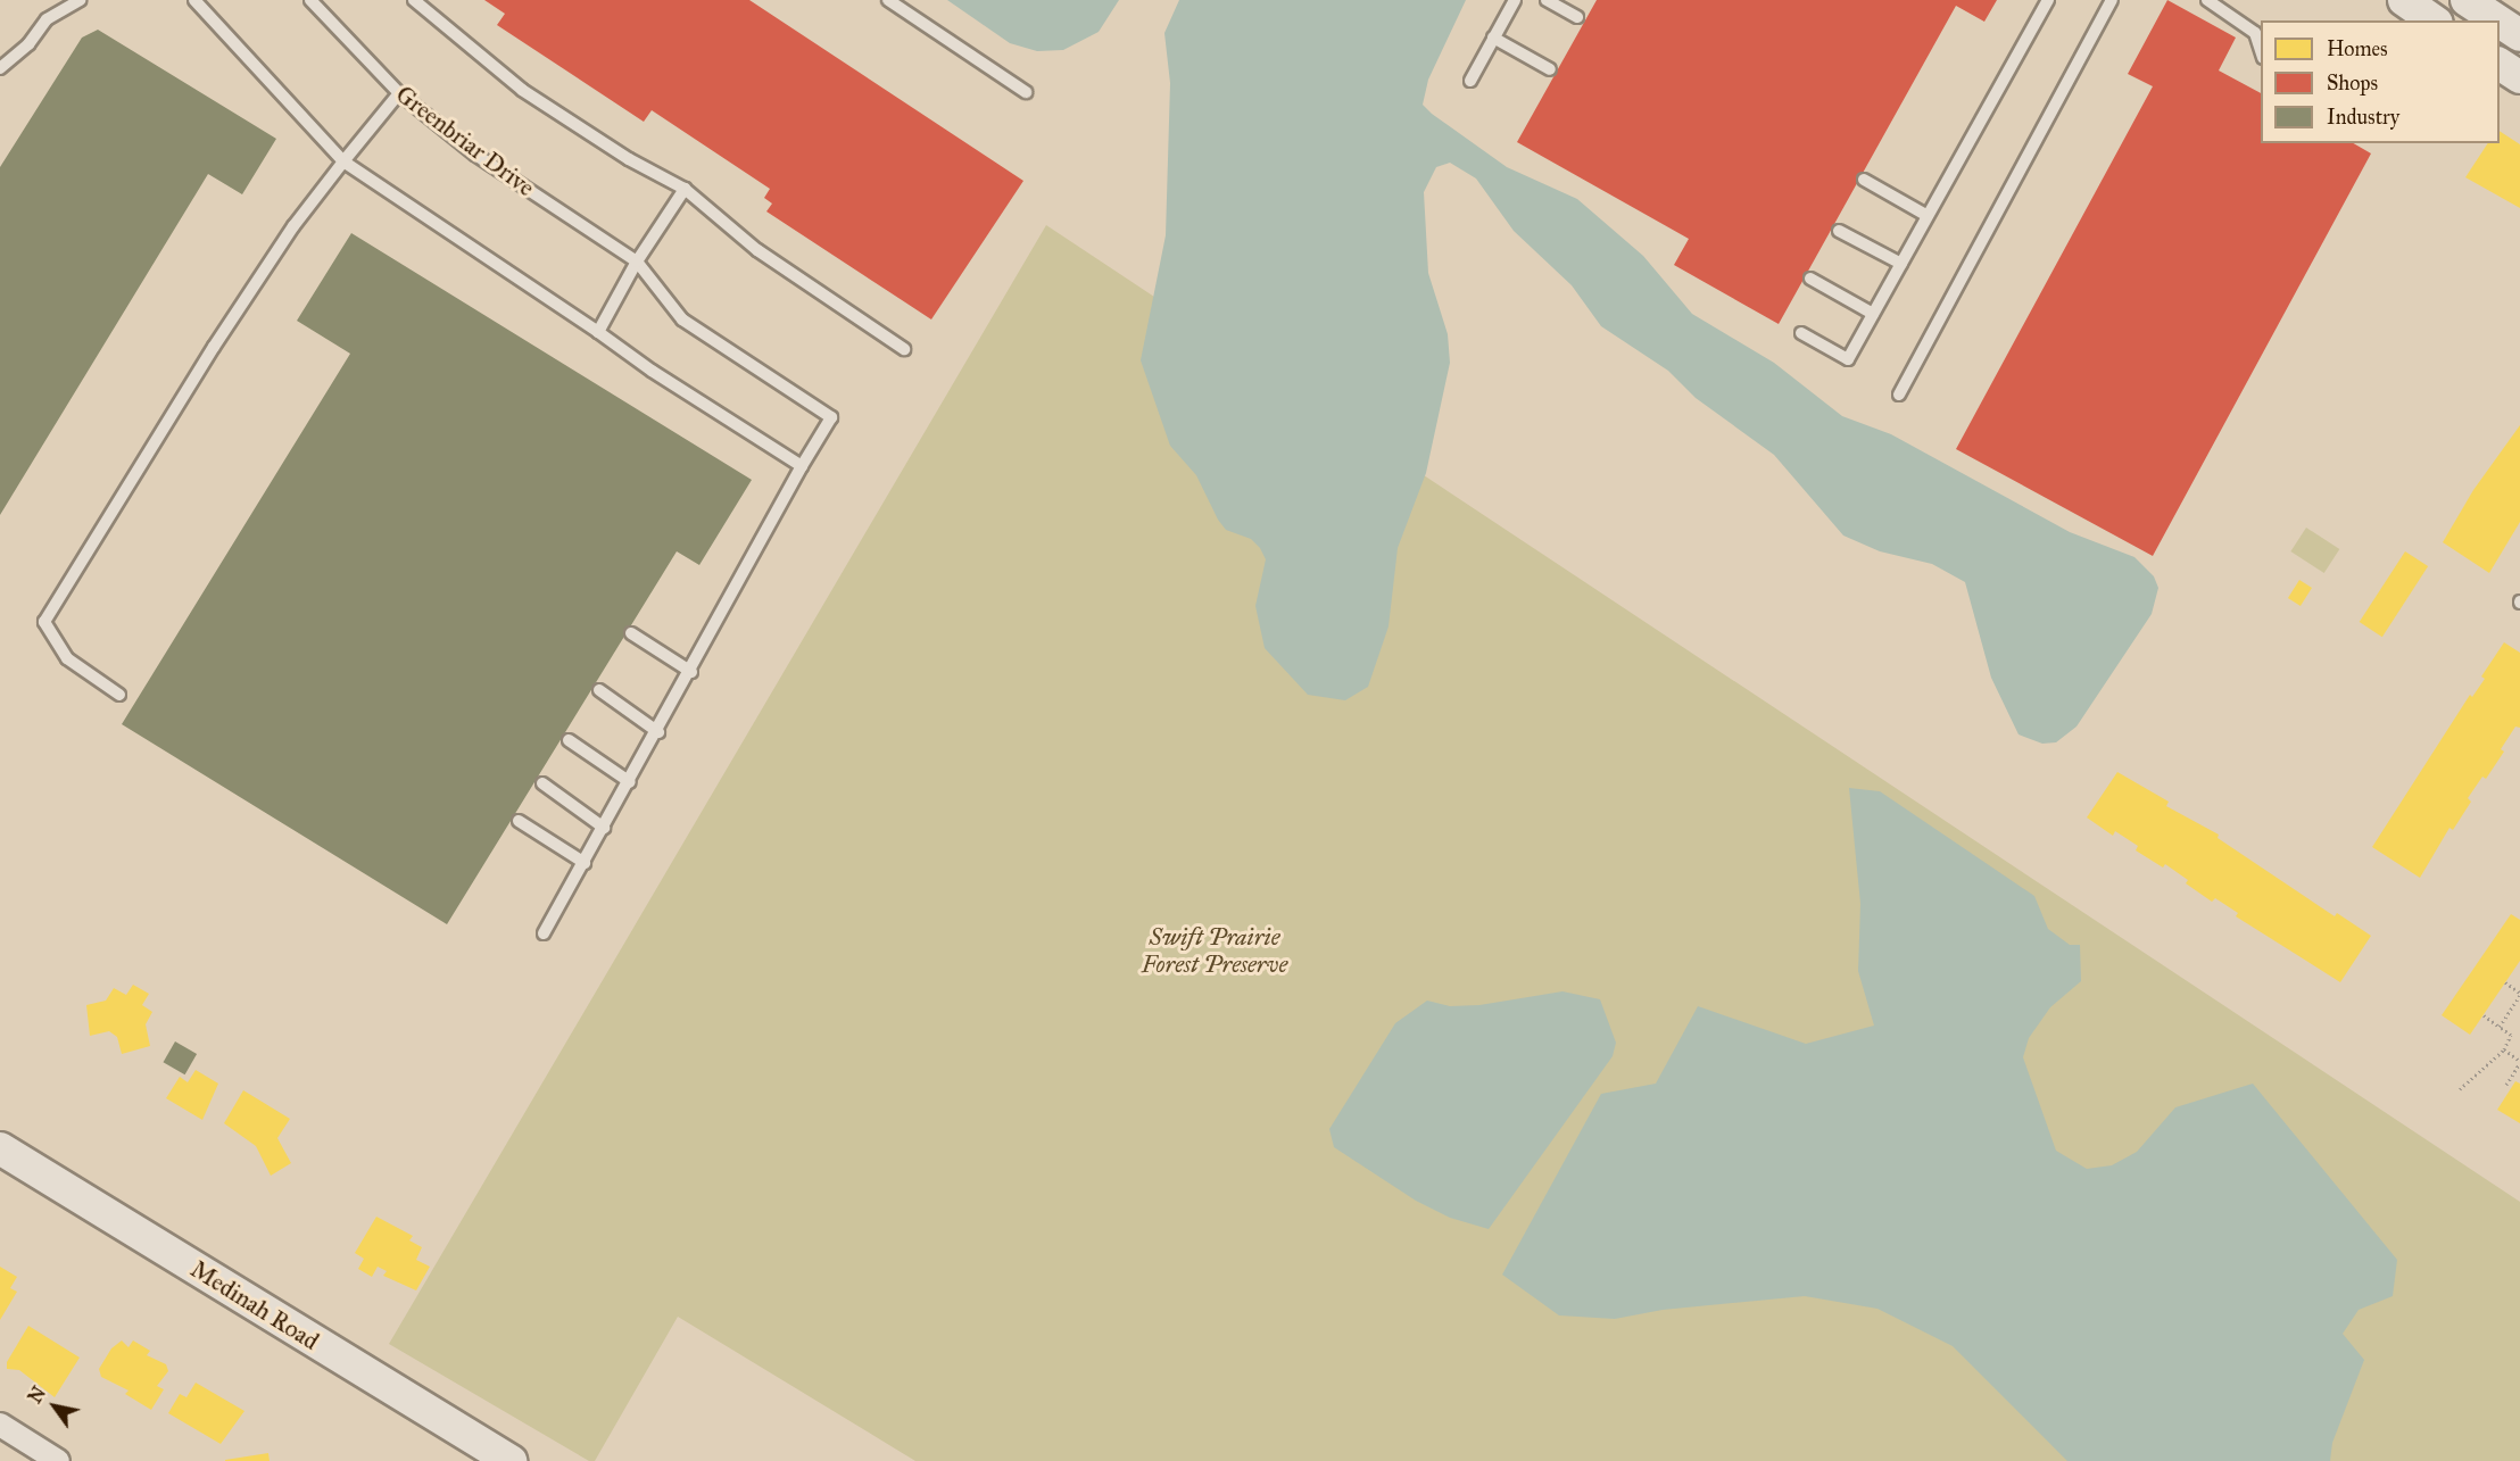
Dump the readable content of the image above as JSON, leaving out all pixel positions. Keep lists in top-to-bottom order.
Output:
{
  "streets": {
    "street": ["Medinah Road"],
    "lane": ["Greenbriar Drive"]
  },
  "parks": ["Swift Prairie Forest Preserve"],
  "legend": ["Homes", "Shops", "Industry"],
  "north": "top left"
}
